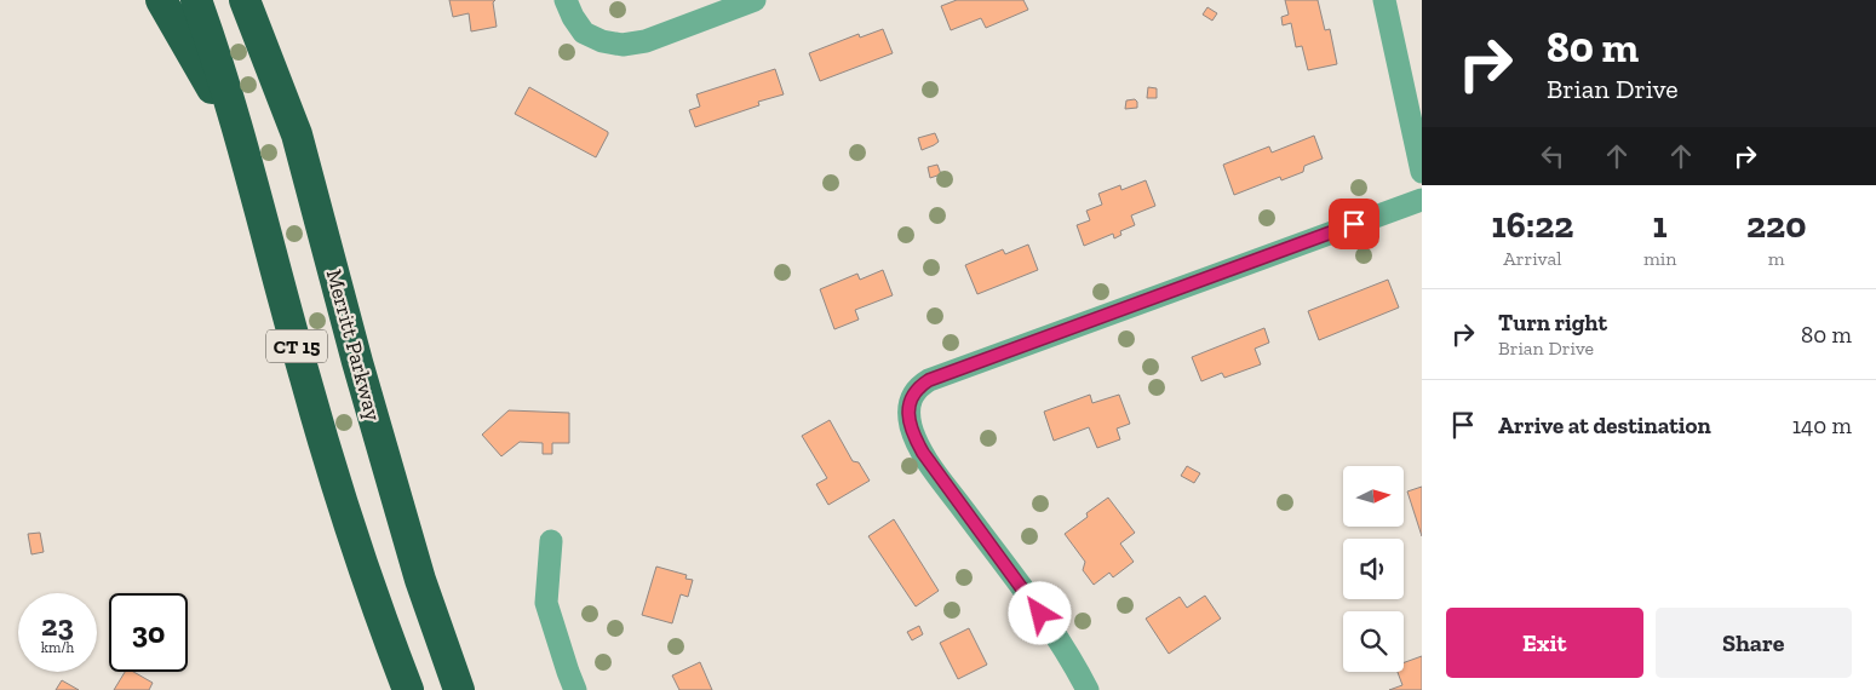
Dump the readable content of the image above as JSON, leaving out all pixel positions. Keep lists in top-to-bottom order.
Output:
{
  "streets": {
    "highway": ["Merritt Parkway", "CT 15"]
  },
  "north": "right",
  "page": {
    "turn": ["80 m", "Brian Drive"],
    "eta": [
      "16:22",
      "Arrival",
      "1",
      "min",
      "220",
      "m"
    ],
    "list": [
      {
        "name": "Turn right",
        "note": "Brian Drive",
        "value": "80 m"
      },
      {
        "name": "Arrive at destination",
        "value": "140 m"
      }
    ],
    "speed": "23 km/h",
    "limit": "30",
    "buttons": ["Exit", "Share"]
  }
}
